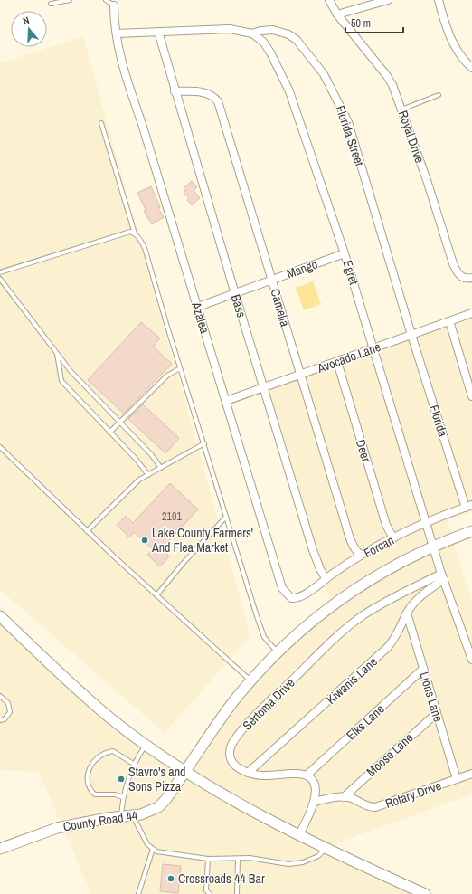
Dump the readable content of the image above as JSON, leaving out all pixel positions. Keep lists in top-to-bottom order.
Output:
{
  "streets": {
    "main road": ["County Road 44"],
    "street": [
      "Florida Street",
      "Royal Drive",
      "Mango",
      "Egret",
      "Bass",
      "Camelia",
      "Azalea",
      "Avocado Lane",
      "Florida",
      "Deer",
      "Forcan",
      "Kiwanis Lane",
      "Lions Lane",
      "Sertoma Drive",
      "Elks Lane",
      "Moose Lane",
      "Rotary Drive"
    ]
  },
  "crossings": [
    ["Florida Street", "Egret"],
    ["Florida Street", "Bass"],
    ["Florida Street", "Azalea"],
    ["Florida Street", "Avocado Lane"],
    ["Florida Street", "Florida"],
    ["Mango", "Egret"],
    ["Mango", "Bass"],
    ["Mango", "Camelia"],
    ["Mango", "Azalea"],
    ["Egret", "Avocado Lane"],
    ["Egret", "Forcan"],
    ["Egret", "County Road 44"],
    ["Bass", "Camelia"],
    ["Bass", "Avocado Lane"],
    ["Bass", "Forcan"],
    ["Camelia", "Avocado Lane"],
    ["Camelia", "Forcan"],
    ["Azalea", "Avocado Lane"],
    ["Azalea", "Forcan"],
    ["Avocado Lane", "Florida"],
    ["Avocado Lane", "Deer"],
    ["Florida", "Forcan"],
    ["Deer", "Forcan"],
    ["Kiwanis Lane", "Lions Lane"],
    ["Kiwanis Lane", "Sertoma Drive"],
    ["Lions Lane", "Elks Lane"],
    ["Lions Lane", "Moose Lane"],
    ["Lions Lane", "Rotary Drive"],
    ["Sertoma Drive", "Elks Lane"],
    ["Moose Lane", "Rotary Drive"]
  ],
  "places": ["Lake County Farmers' And Flea Market", "Stavro's and Sons Pizza", "Crossroads 44 Bar"],
  "house_numbers": ["2101"],
  "scale_bar": "50 m",
  "north": "top"
}
